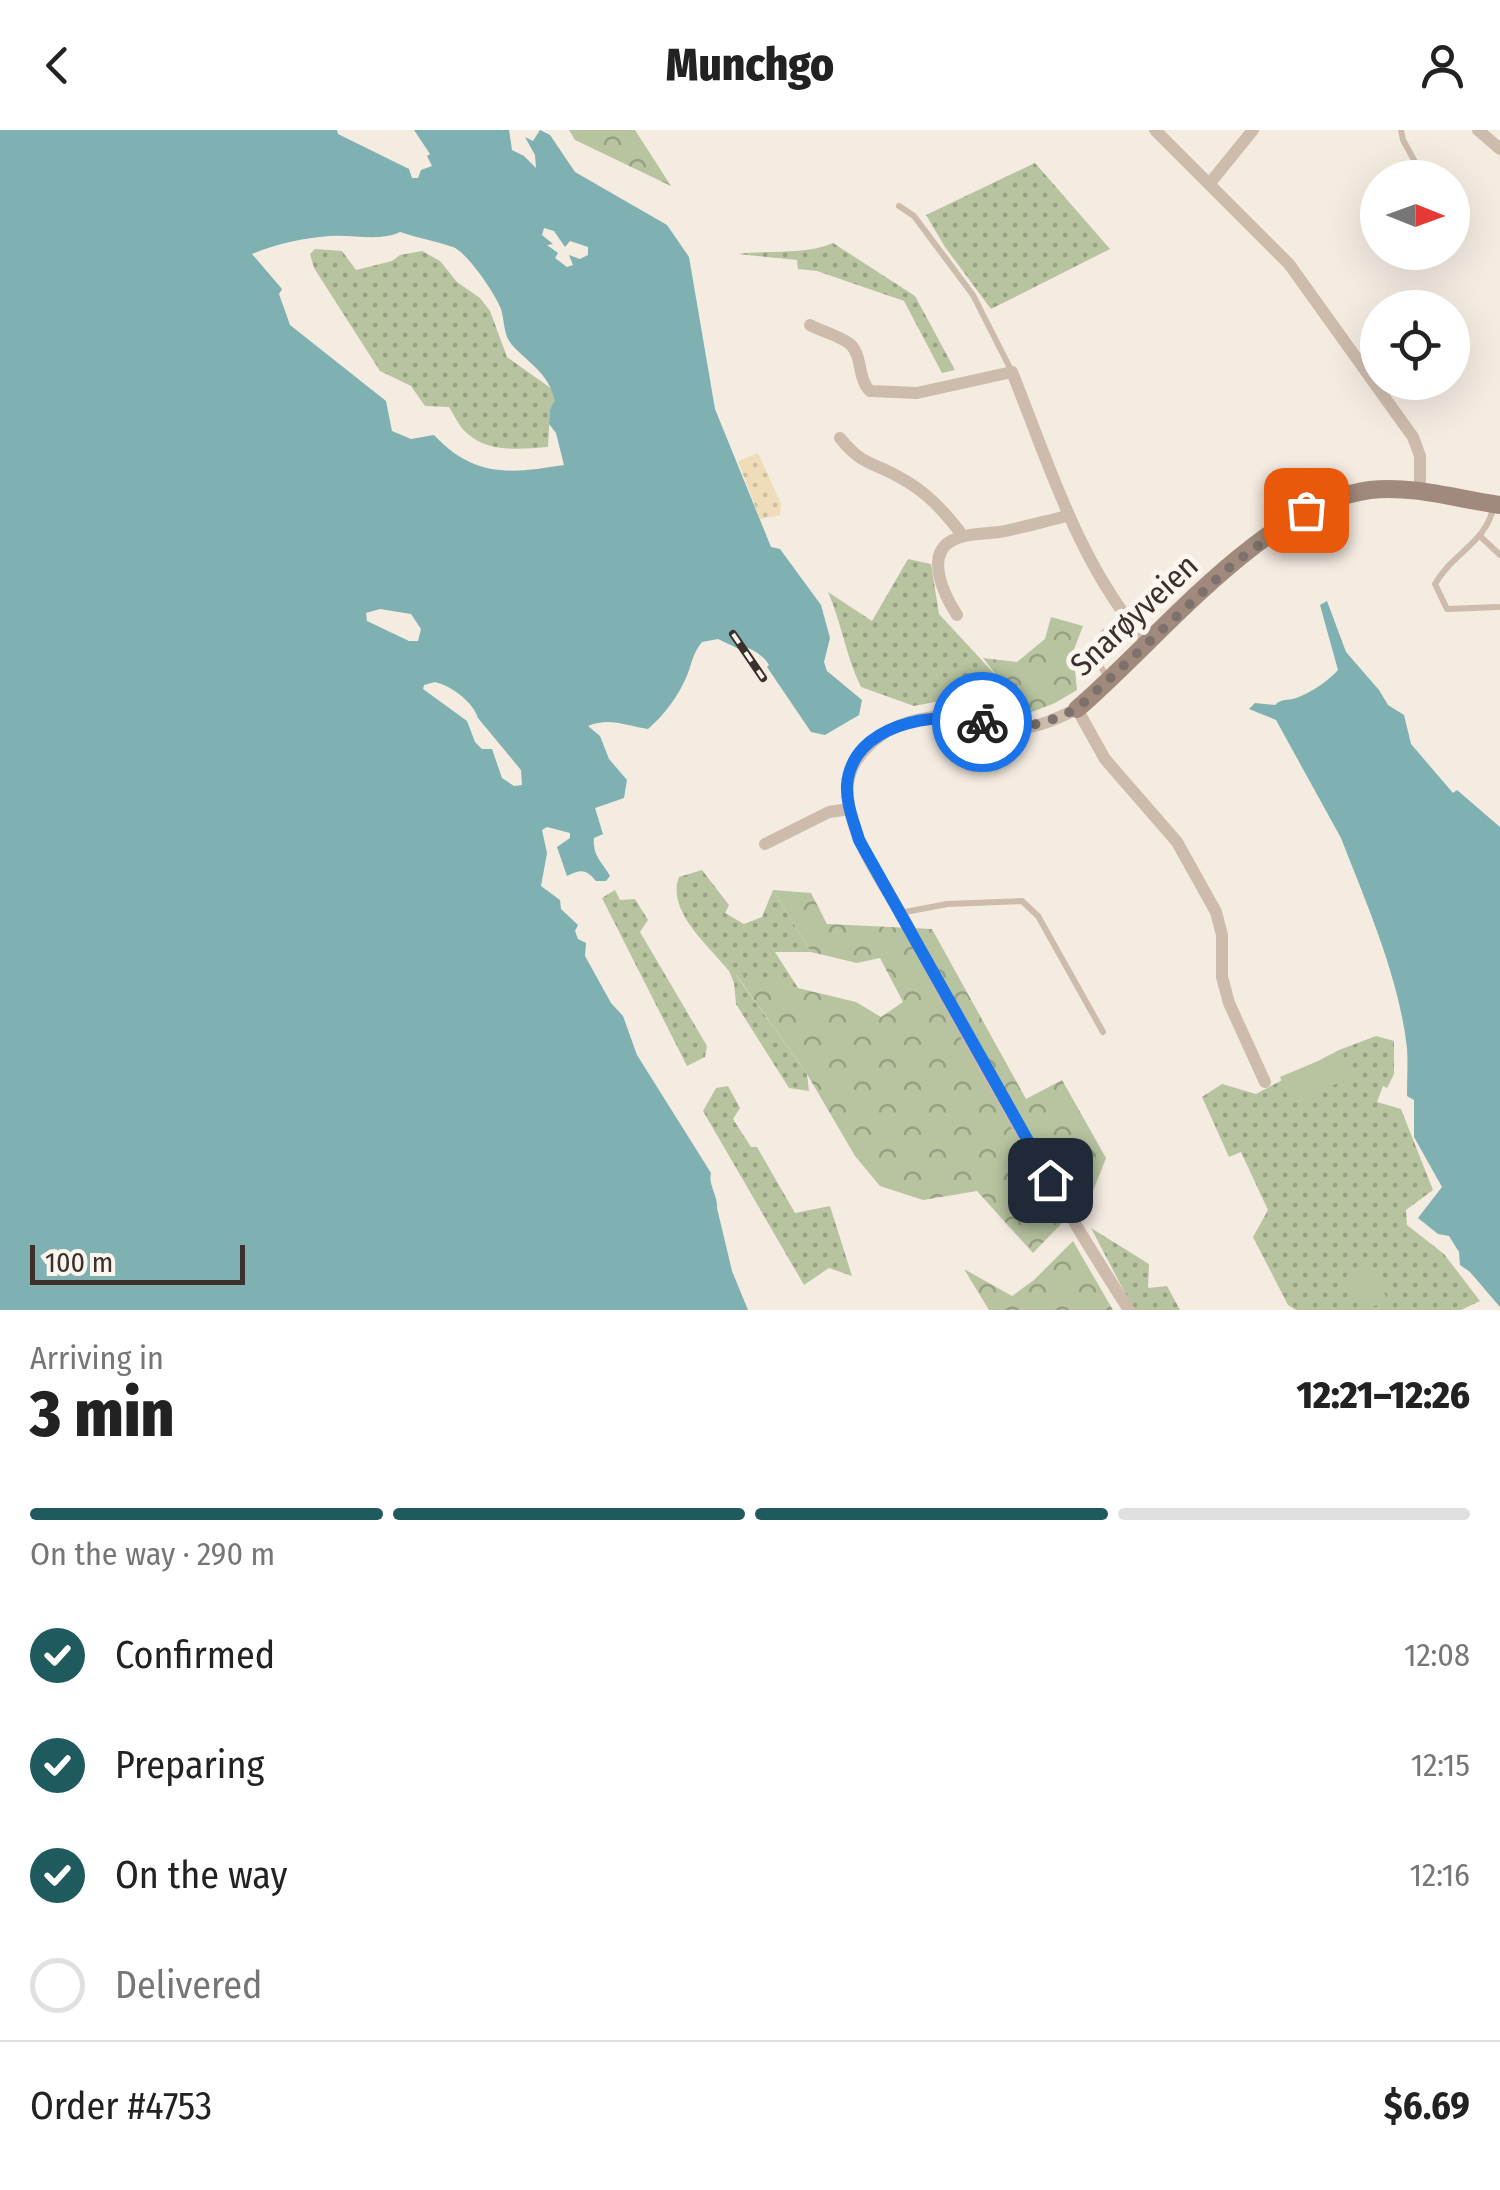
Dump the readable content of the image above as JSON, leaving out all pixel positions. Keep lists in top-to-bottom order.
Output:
{
  "streets": {
    "street": ["Snarøyveien"]
  },
  "scale_bar": "100 m",
  "north": "right",
  "page": {
    "header": "Munchgo",
    "scale": "100 m",
    "heading": ["3 min", "Arriving in", "12:21–12:26"],
    "panel": ["Order #4753", "$6.69"],
    "bar": "On the way · 290 m",
    "list": [
      ["Confirmed", "12:08"],
      ["Preparing", "12:15"],
      ["On the way", "12:16"],
      "Delivered"
    ]
  }
}
